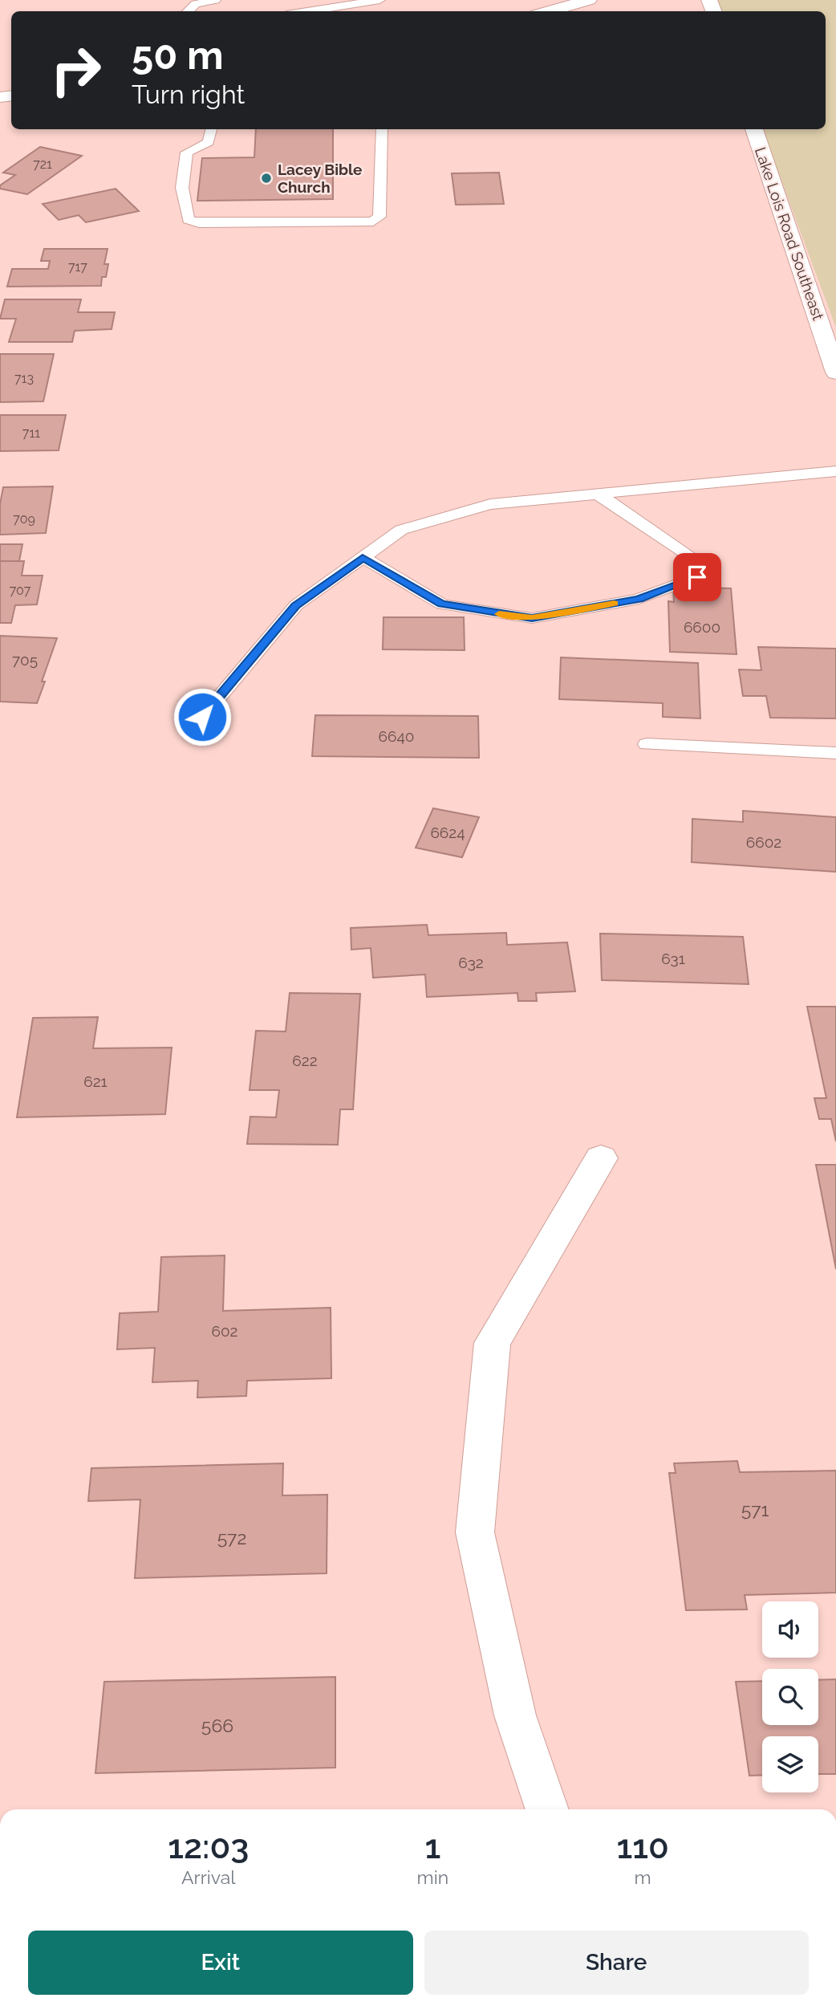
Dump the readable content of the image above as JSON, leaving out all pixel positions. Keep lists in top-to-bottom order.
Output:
{
  "streets": {
    "street": ["Lake Lois Road Southeast"]
  },
  "places": ["Lacey Bible Church"],
  "house_numbers": [
    "721",
    "717",
    "713",
    "711",
    "709",
    "707",
    "6600",
    "705",
    "6640",
    "6624",
    "6602",
    "631",
    "632",
    "622",
    "621",
    "602",
    "571",
    "572",
    "566"
  ],
  "page": {
    "turn": ["50 m", "Turn right"],
    "eta": [
      "12:03",
      "Arrival",
      "1",
      "min",
      "110",
      "m"
    ],
    "buttons": ["Exit", "Share"]
  }
}
